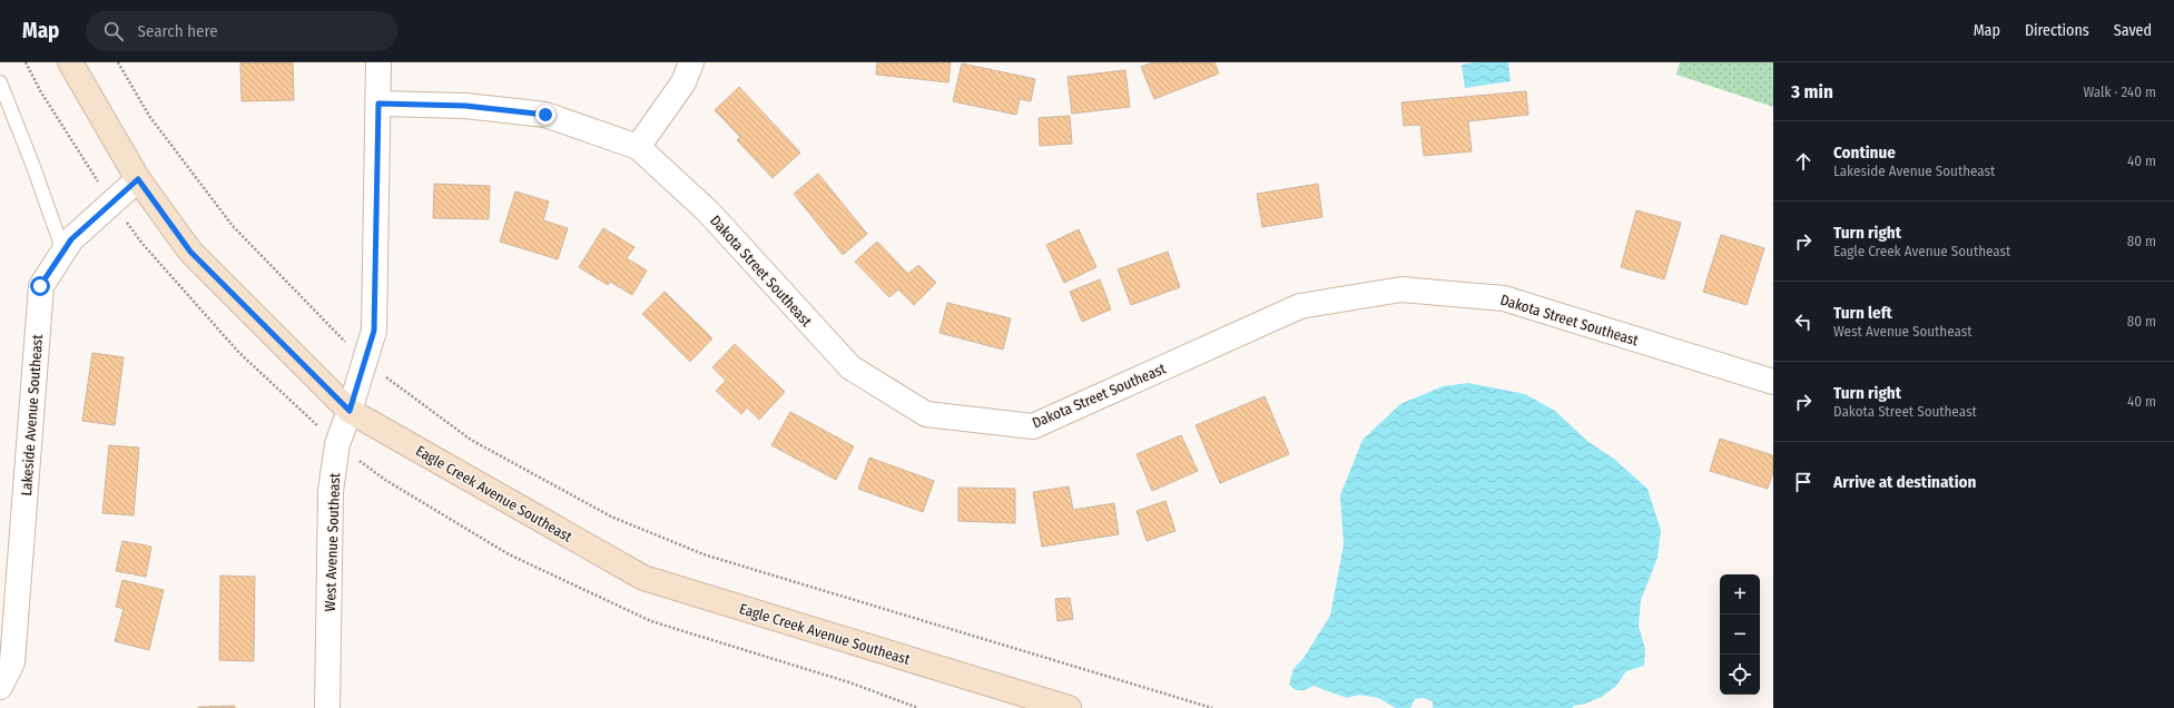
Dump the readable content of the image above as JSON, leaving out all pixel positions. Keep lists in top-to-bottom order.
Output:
{
  "streets": {
    "main road": ["Eagle Creek Avenue Southeast"],
    "street": ["Dakota Street Southeast", "Lakeside Avenue Southeast", "West Avenue Southeast"]
  },
  "crossings": [
    ["Dakota Street Southeast", "West Avenue Southeast"],
    ["Lakeside Avenue Southeast", "Eagle Creek Avenue Southeast"],
    ["Eagle Creek Avenue Southeast", "West Avenue Southeast"]
  ],
  "page": {
    "header": "Map",
    "search": "Search here",
    "nav": ["Map", "Directions", "Saved"],
    "heading": ["3 min", "Walk · 240 m"],
    "list": [
      ["Continue", "Lakeside Avenue Southeast", "40 m"],
      ["Turn right", "Eagle Creek Avenue Southeast", "80 m"],
      ["Turn left", "West Avenue Southeast", "80 m"],
      ["Turn right", "Dakota Street Southeast", "40 m"],
      "Arrive at destination"
    ],
    "map_buttons": ["+", "−"]
  }
}
